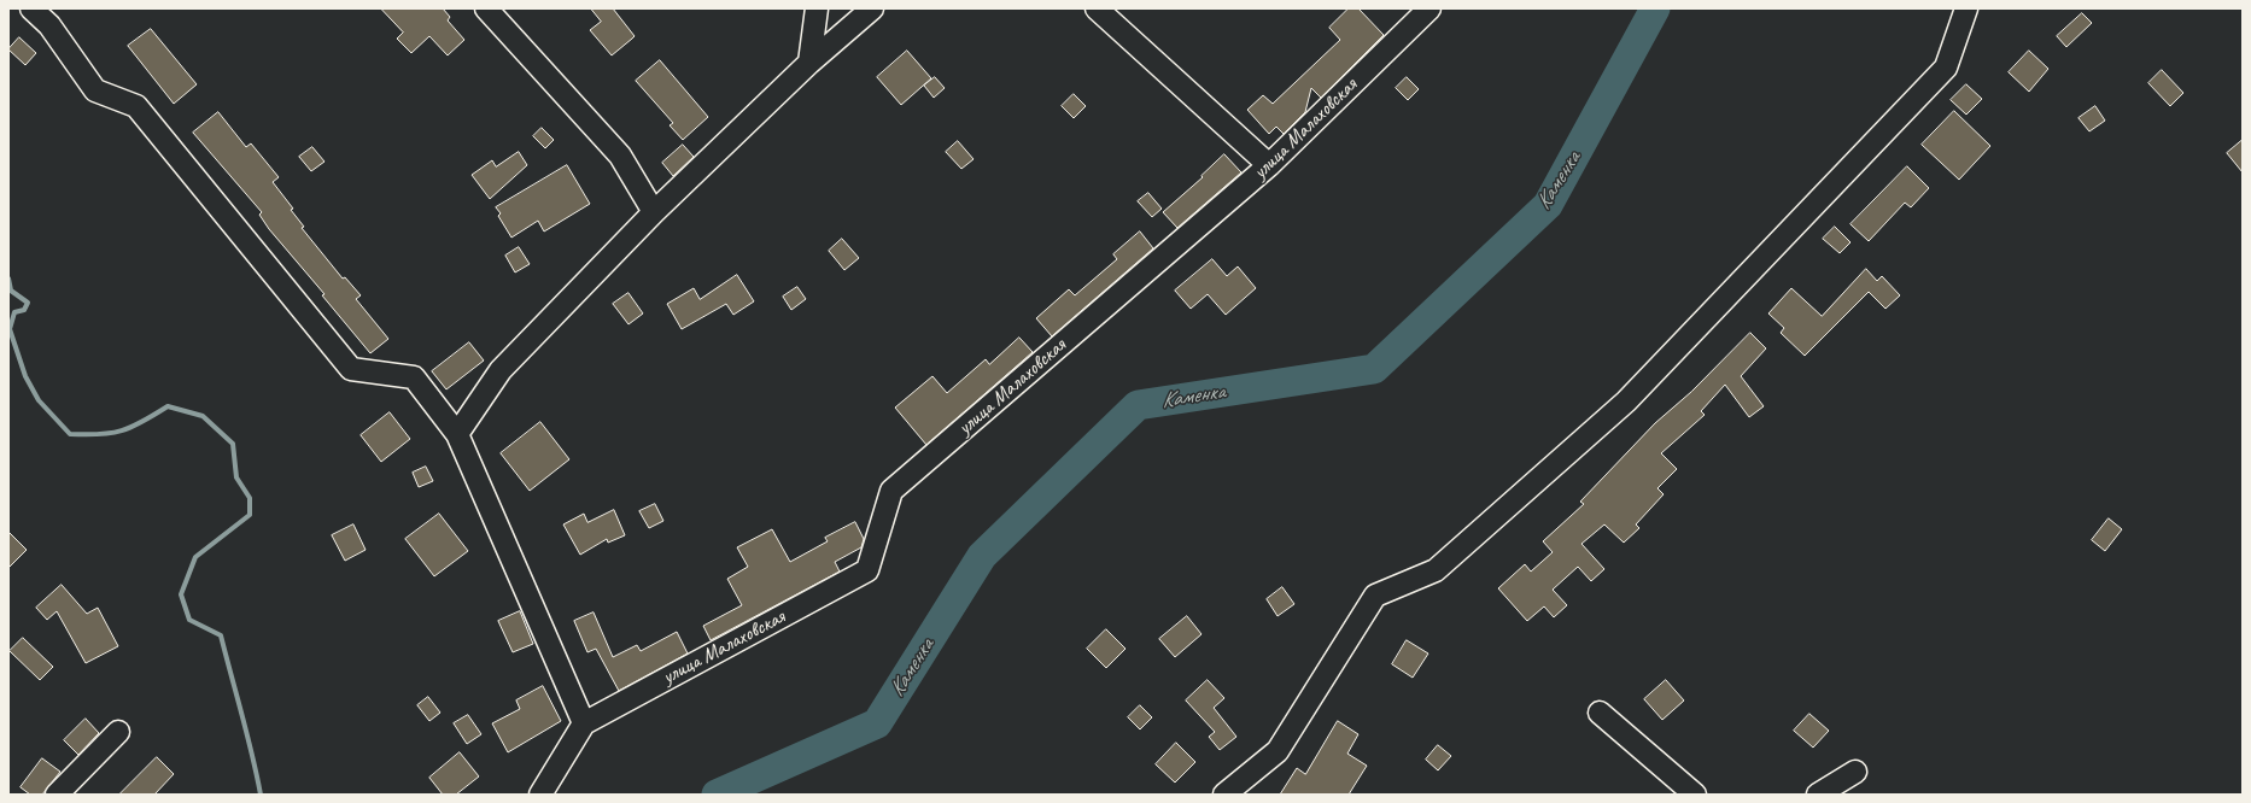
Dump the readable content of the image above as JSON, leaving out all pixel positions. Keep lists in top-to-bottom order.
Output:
{
  "streets": {
    "street": ["улица Малаховская"]
  },
  "water": ["Каменка"]
}
